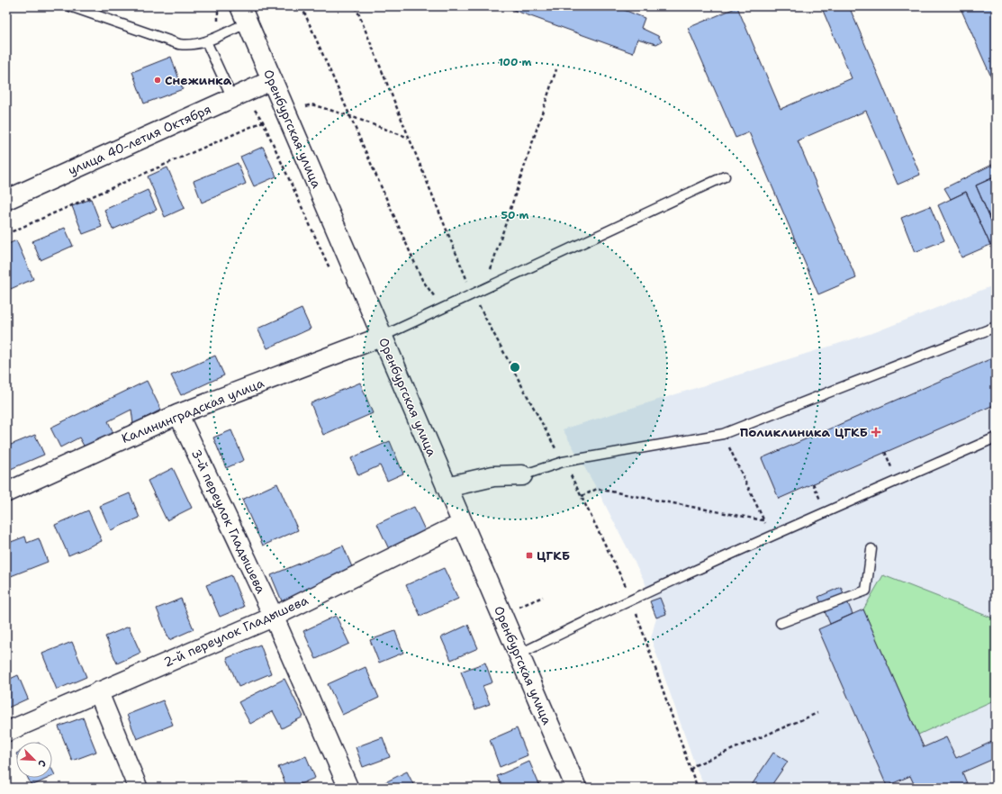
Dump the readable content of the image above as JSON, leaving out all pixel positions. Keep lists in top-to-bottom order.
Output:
{
  "streets": {
    "street": [
      "Оренбургская улица",
      "улица 40-летия Октября",
      "Калининградская улица",
      "3-й переулок Гладышева",
      "2-й переулок Гладышева"
    ]
  },
  "crossings": [
    ["Оренбургская улица", "улица 40-летия Октября"],
    ["Оренбургская улица", "Калининградская улица"],
    ["Оренбургская улица", "2-й переулок Гладышева"],
    ["Калининградская улица", "3-й переулок Гладышева"],
    ["3-й переулок Гладышева", "2-й переулок Гладышева"]
  ],
  "places": {
    "other": ["Снежинка"],
    "health": ["Поликлиника ЦГКБ"],
    "transit": ["ЦГКБ"]
  },
  "north": "bottom right",
  "rings": ["100 m", "50 m"]
}
